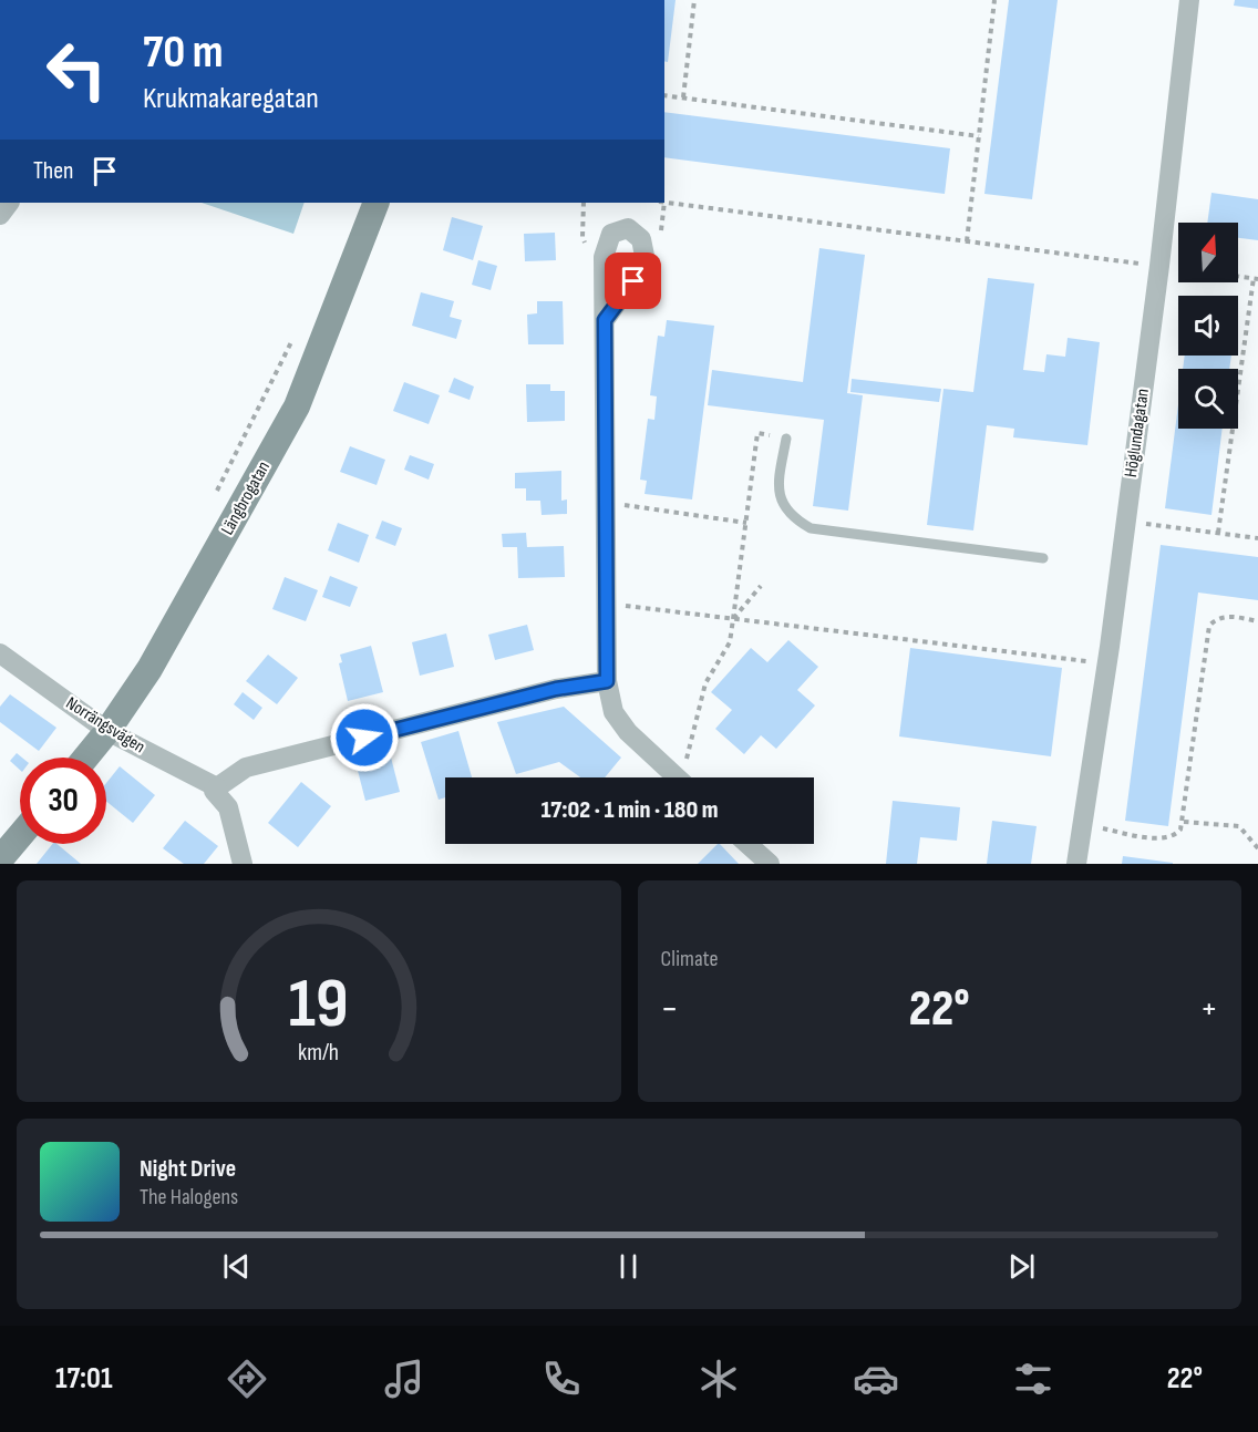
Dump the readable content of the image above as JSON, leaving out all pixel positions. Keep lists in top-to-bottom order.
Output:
{
  "streets": {
    "street": ["Höglundagatan", "Längbrogatan", "Norrängsvägen"]
  },
  "crossings": [
    ["Längbrogatan", "Norrängsvägen"]
  ],
  "north": "top",
  "page": {
    "turn": ["70 m", "Krukmakaregatan"],
    "then": "Then",
    "limit": "30",
    "trip": "17:02 · 1 min · 180 m",
    "tile": "Climate",
    "heat": ["−", "22°", "+"],
    "song": ["Night Drive", "The Halogens"],
    "tabs": ["17:01", "22°"],
    "gauge": ["19", "km/h"]
  }
}
